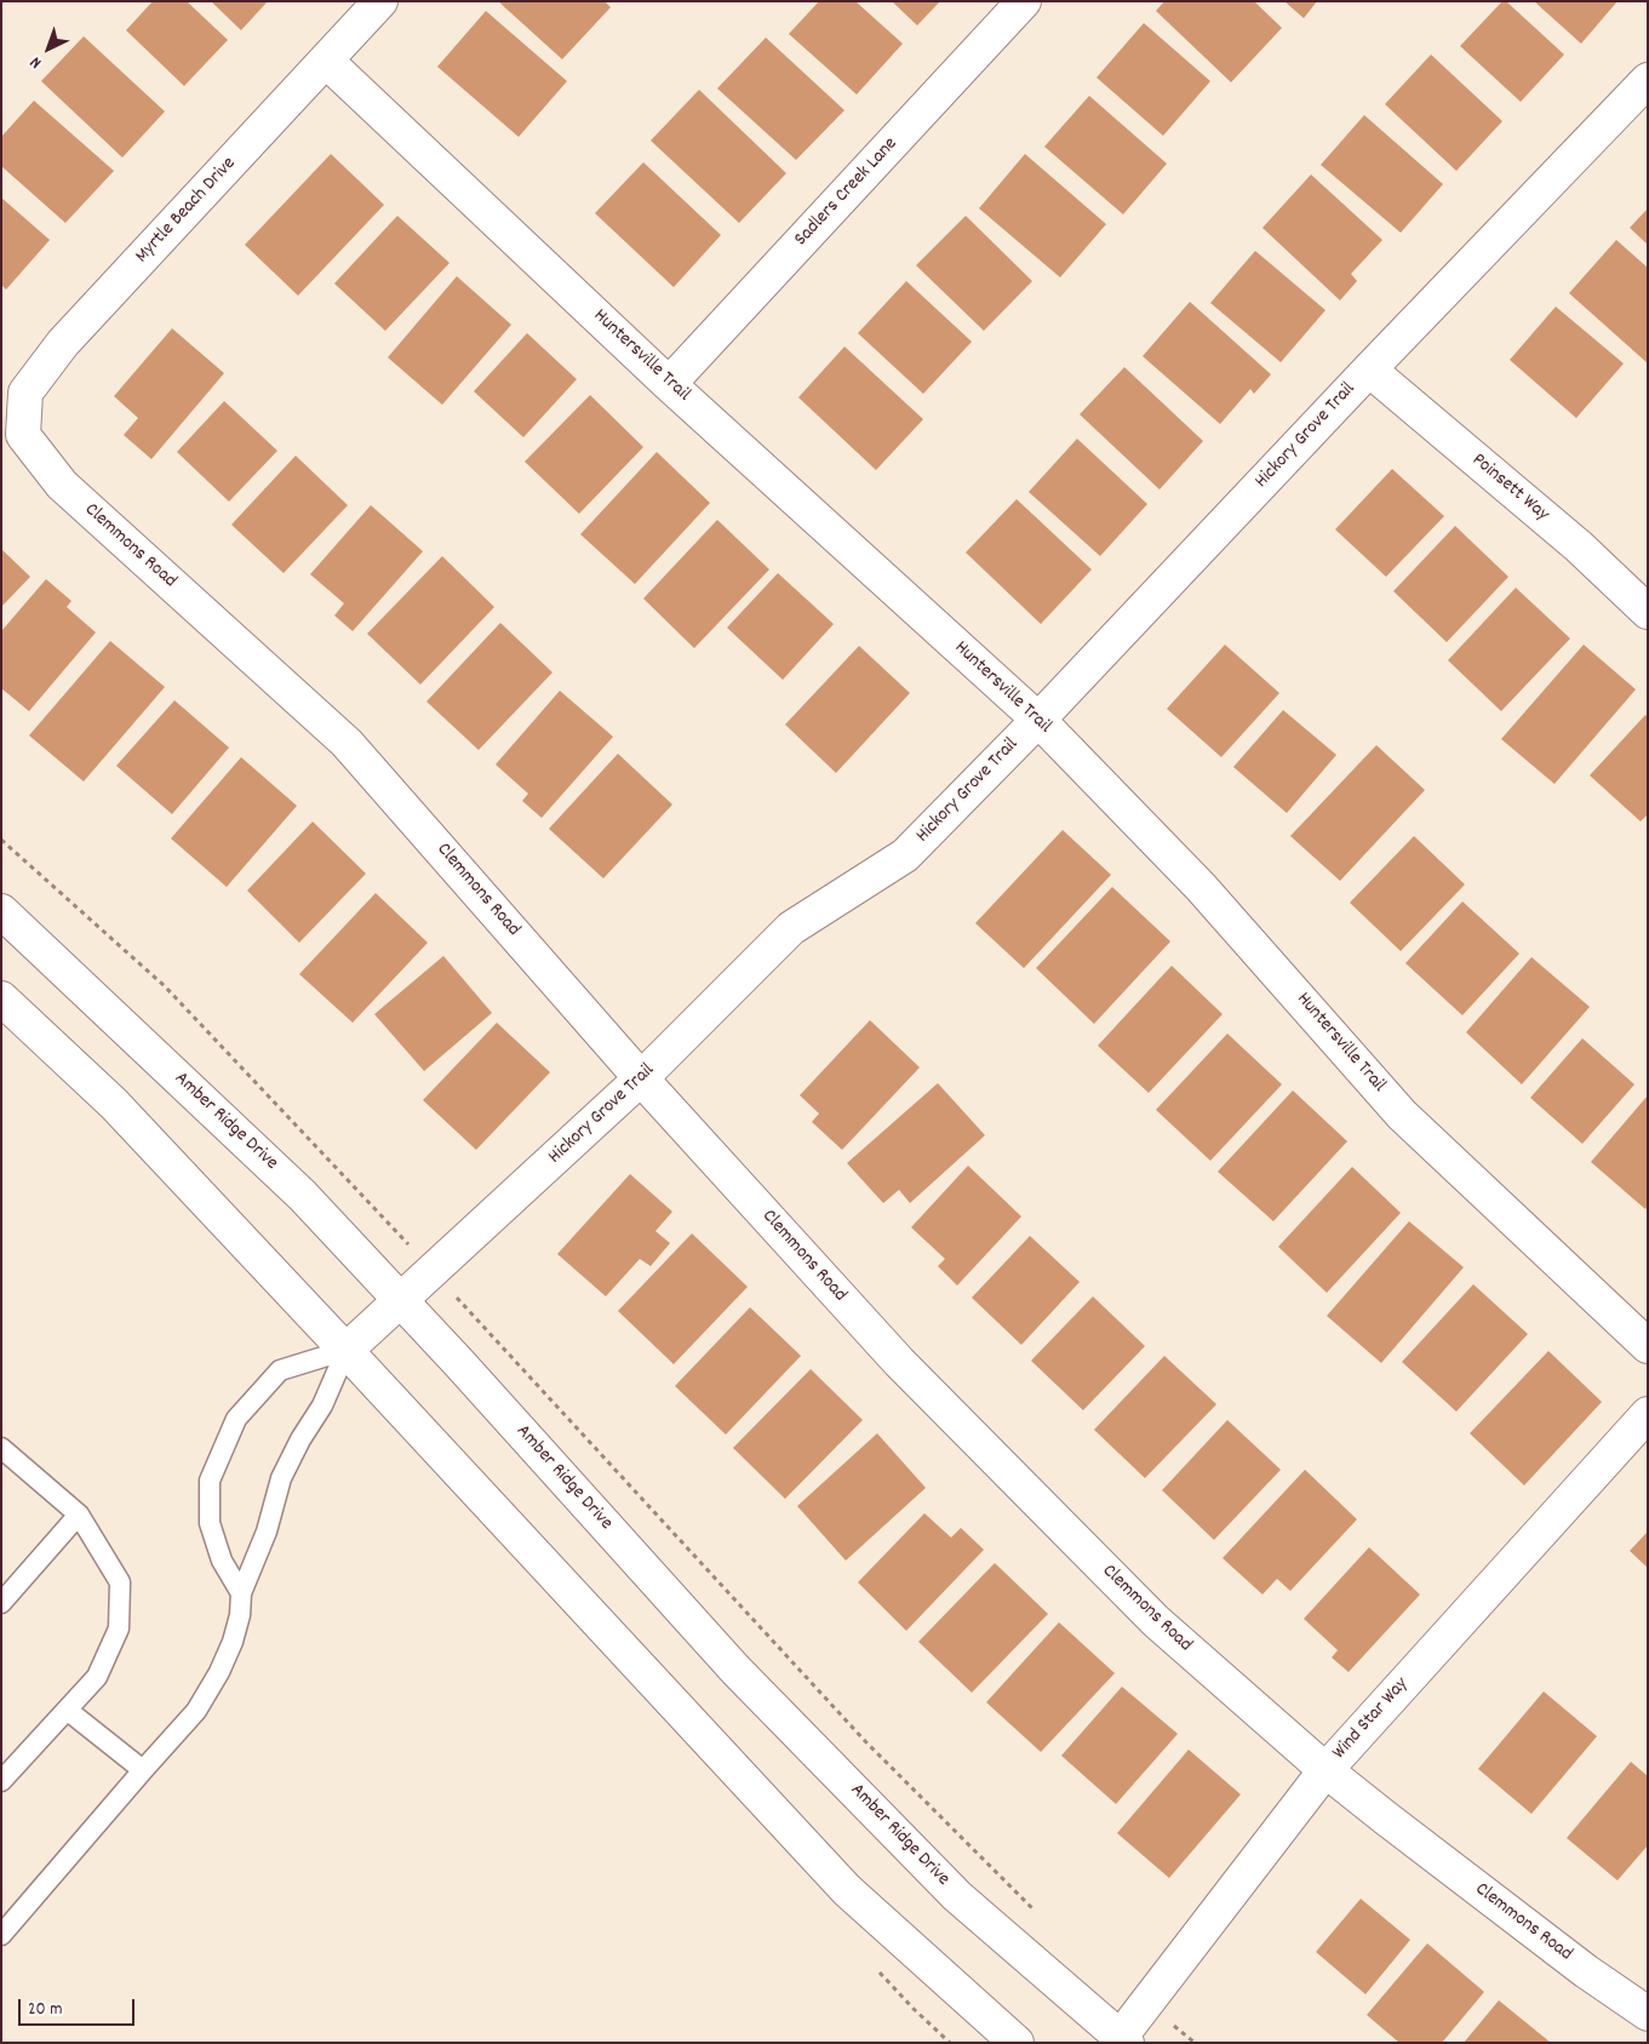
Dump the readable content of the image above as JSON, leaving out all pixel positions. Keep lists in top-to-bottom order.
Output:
{
  "streets": {
    "street": [
      "Sadlers Creek Lane",
      "Myrtle Beach Drive",
      "Huntersville Trail",
      "Hickory Grove Trail",
      "Poinsett Way",
      "Clemmons Road",
      "Amber Ridge Drive",
      "Wind Star Way"
    ]
  },
  "crossings": [
    ["Sadlers Creek Lane", "Huntersville Trail"],
    ["Myrtle Beach Drive", "Huntersville Trail"],
    ["Myrtle Beach Drive", "Clemmons Road"],
    ["Huntersville Trail", "Hickory Grove Trail"],
    ["Hickory Grove Trail", "Poinsett Way"],
    ["Hickory Grove Trail", "Clemmons Road"],
    ["Hickory Grove Trail", "Amber Ridge Drive"],
    ["Clemmons Road", "Wind Star Way"],
    ["Amber Ridge Drive", "Wind Star Way"]
  ],
  "scale_bar": "20 m",
  "north": "bottom left"
}
